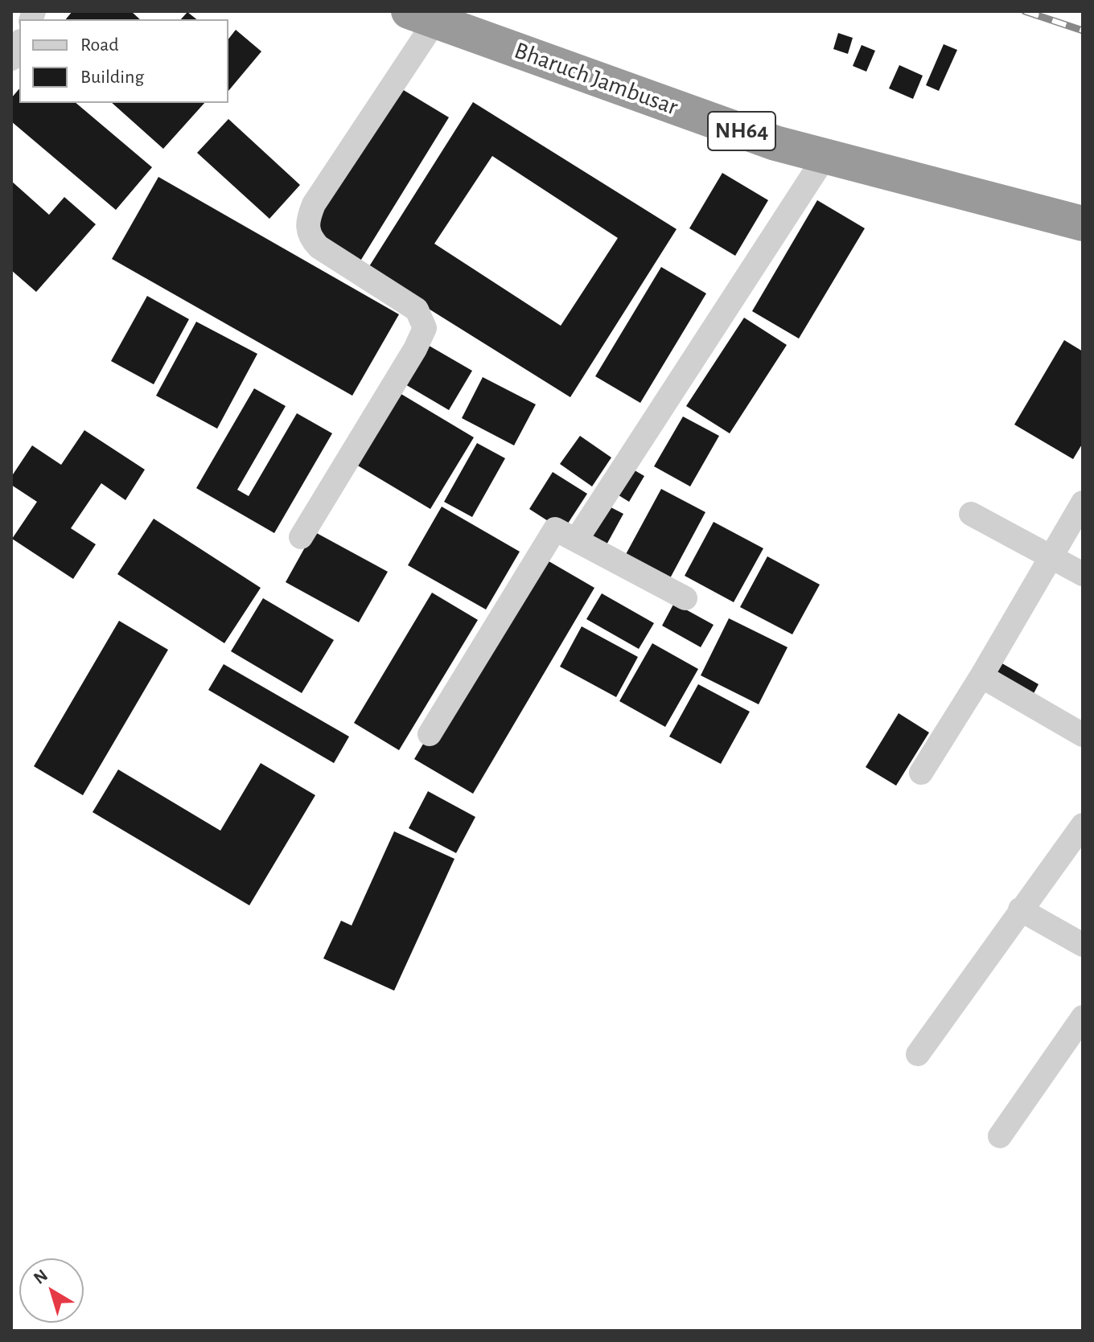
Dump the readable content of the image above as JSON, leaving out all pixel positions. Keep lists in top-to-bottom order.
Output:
{
  "streets": {
    "highway": ["Bharuch Jambusar", "NH64"]
  },
  "legend": ["Road", "Building"],
  "north": "top left"
}
